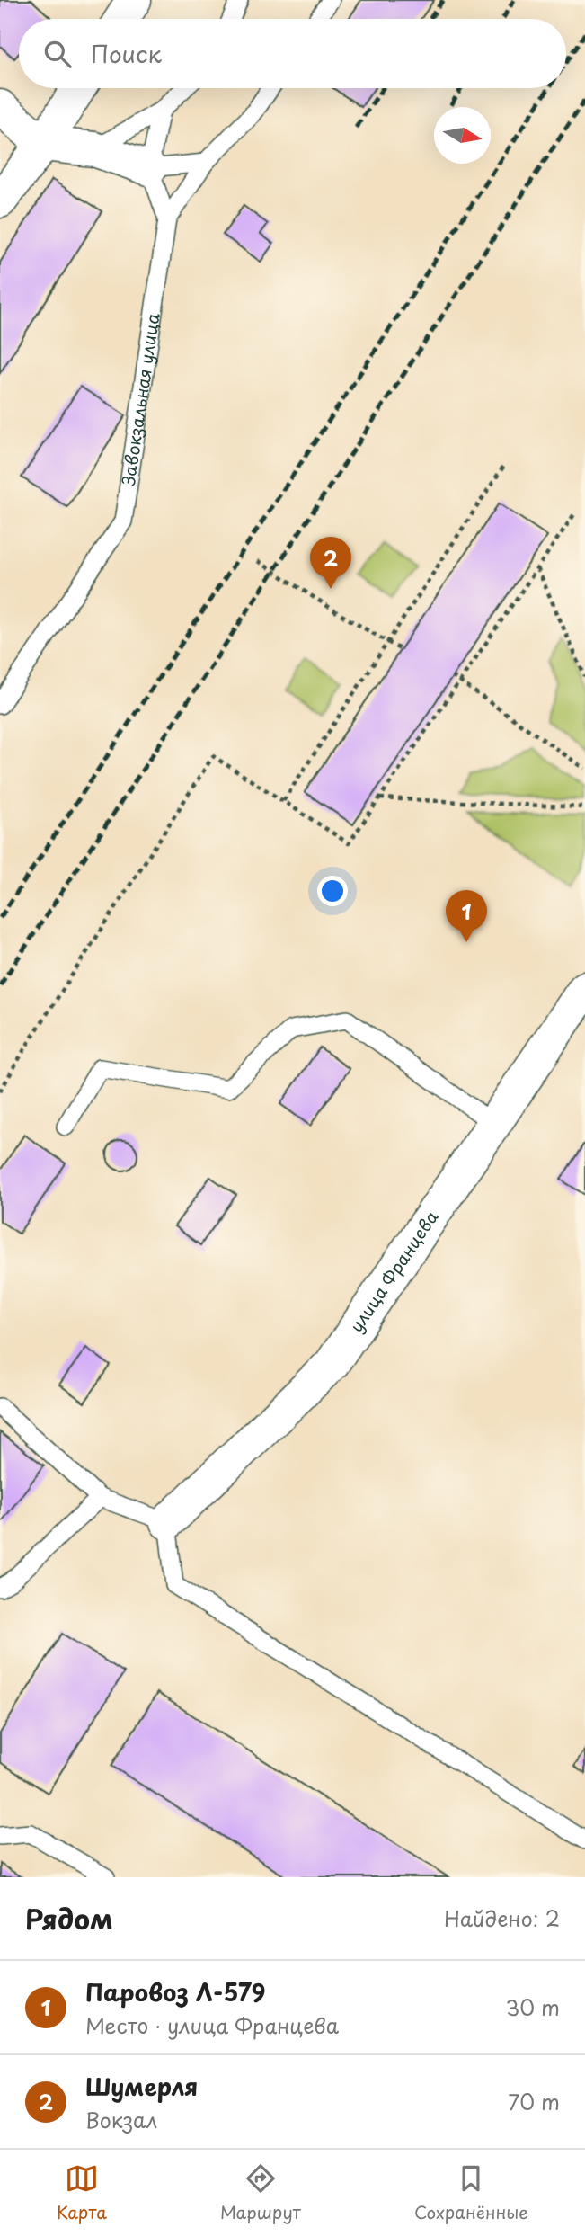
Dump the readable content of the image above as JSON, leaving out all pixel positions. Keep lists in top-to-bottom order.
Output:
{
  "streets": {
    "street": ["улица Францева"],
    "lane": ["Завокзальная улица"]
  },
  "north": "right",
  "page": {
    "search": "Поиск",
    "pins": ["2", "1"],
    "heading": ["Рядом", "Найдено: 2"],
    "list": [
      {
        "mark": "1",
        "name": "Паровоз Л-579",
        "note": "Место · улица Францева",
        "value": "30 m"
      },
      {
        "mark": "2",
        "name": "Шумерля",
        "note": "Вокзал",
        "value": "70 m"
      }
    ],
    "nav": ["Карта", "Маршрут", "Сохранённые"]
  }
}
